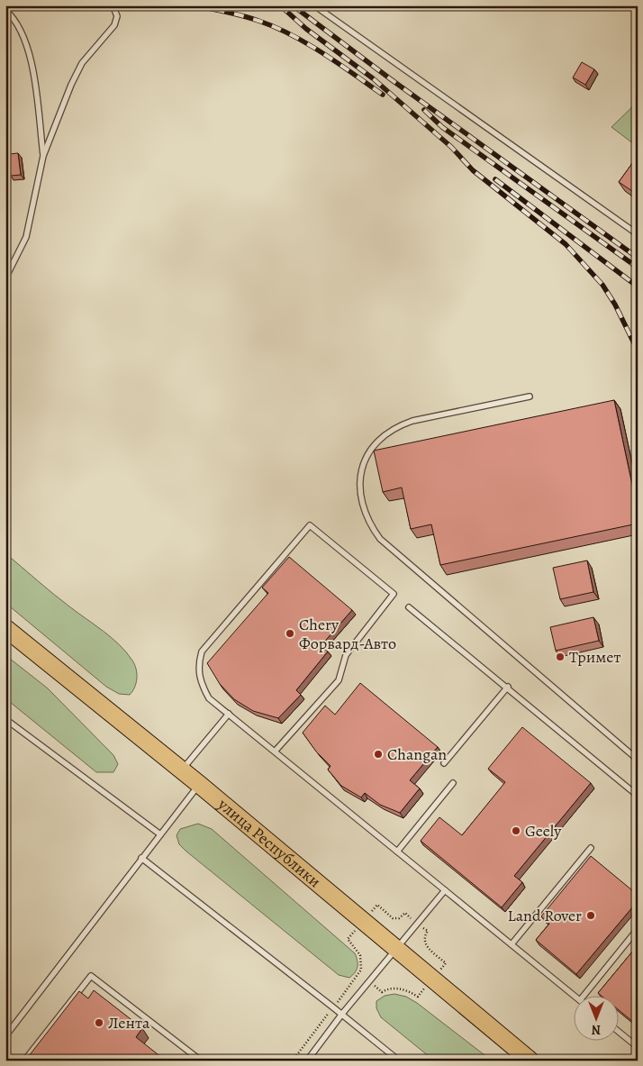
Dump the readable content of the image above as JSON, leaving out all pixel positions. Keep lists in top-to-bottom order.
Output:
{
  "streets": {
    "main road": ["улица Республики"]
  },
  "places": [
    "Chery Форвард-Авто",
    "Тримет",
    "Changan",
    "Geely",
    "Land Rover",
    "Лента"
  ],
  "north": "bottom"
}
